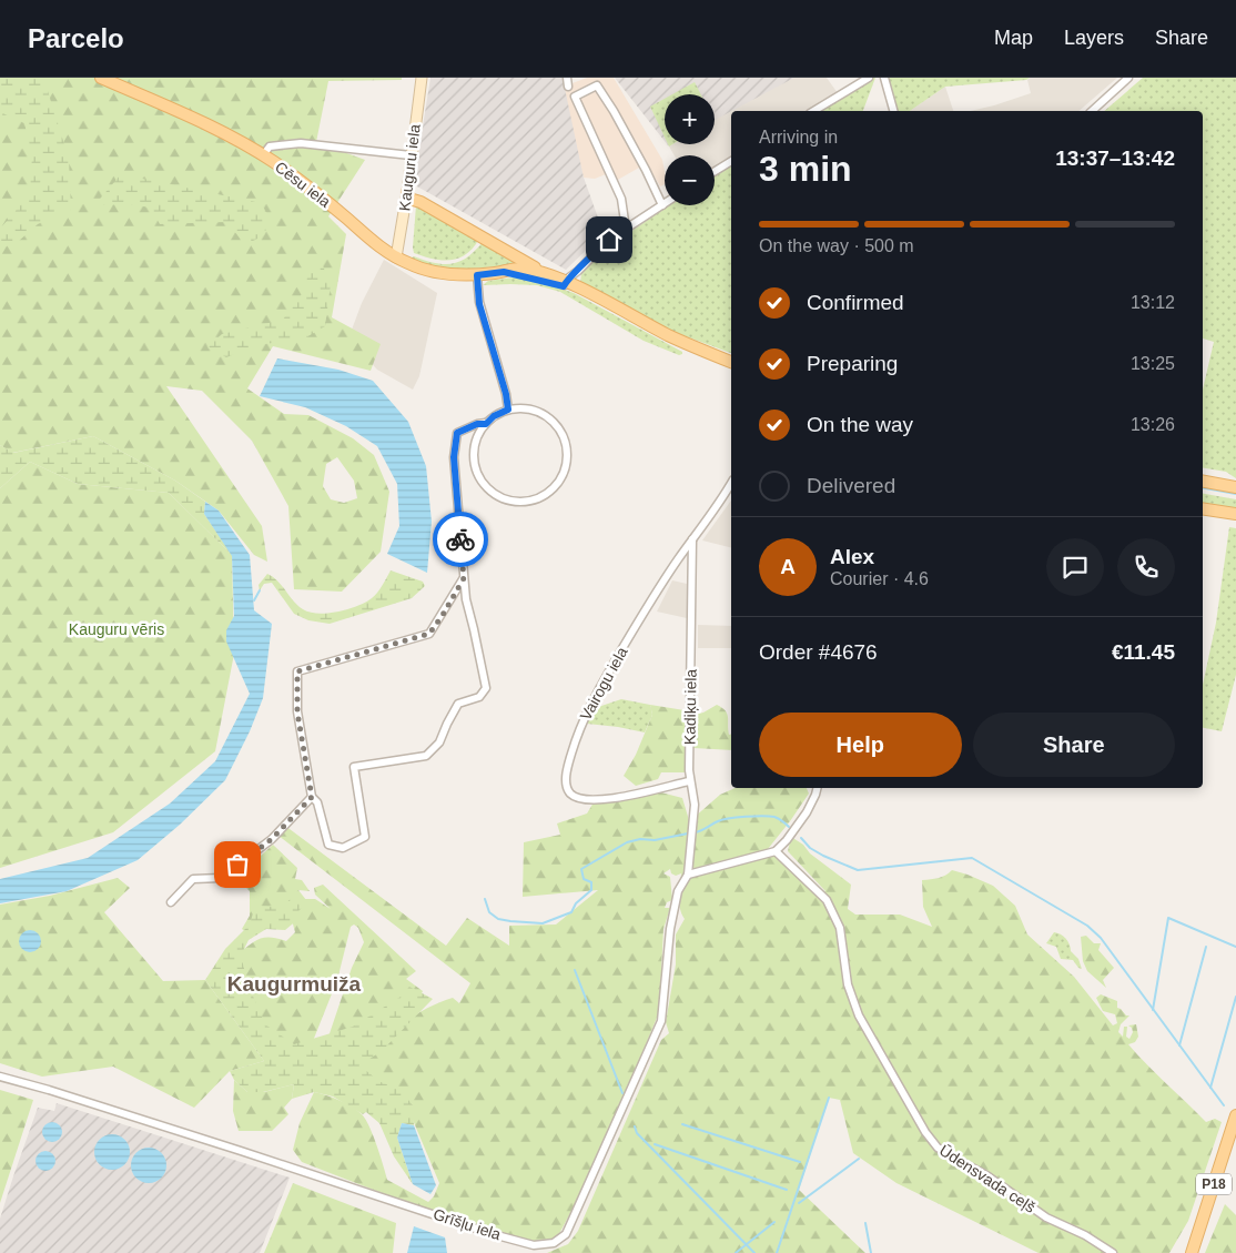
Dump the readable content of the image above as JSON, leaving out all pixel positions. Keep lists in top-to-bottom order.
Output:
{
  "streets": {
    "main road": ["Kauguru iela", "Cēsu iela", "P18"],
    "street": [
      "Vairogu iela",
      "Kadiķu iela",
      "Ūdensvada ceļš",
      "Grīšļu iela"
    ]
  },
  "crossings": [
    ["Kauguru iela", "Cēsu iela"],
    ["Vairogu iela", "Kadiķu iela"],
    ["Kadiķu iela", "Grīšļu iela"]
  ],
  "districts": ["Kaugurmuiža"],
  "parks": ["Kauguru vēris"],
  "page": {
    "header": "Parcelo",
    "nav": ["Map", "Layers", "Share"],
    "map_buttons": ["+", "−"],
    "heading": ["3 min", "Arriving in", "13:37–13:42"],
    "panel": [
      "Alex",
      "Courier · 4.6",
      "Order #4676",
      "€11.45"
    ],
    "bar": "On the way · 500 m",
    "list": [
      ["Confirmed", "13:12"],
      ["Preparing", "13:25"],
      ["On the way", "13:26"],
      "Delivered"
    ],
    "round": "A",
    "buttons": ["Help", "Share"]
  }
}
